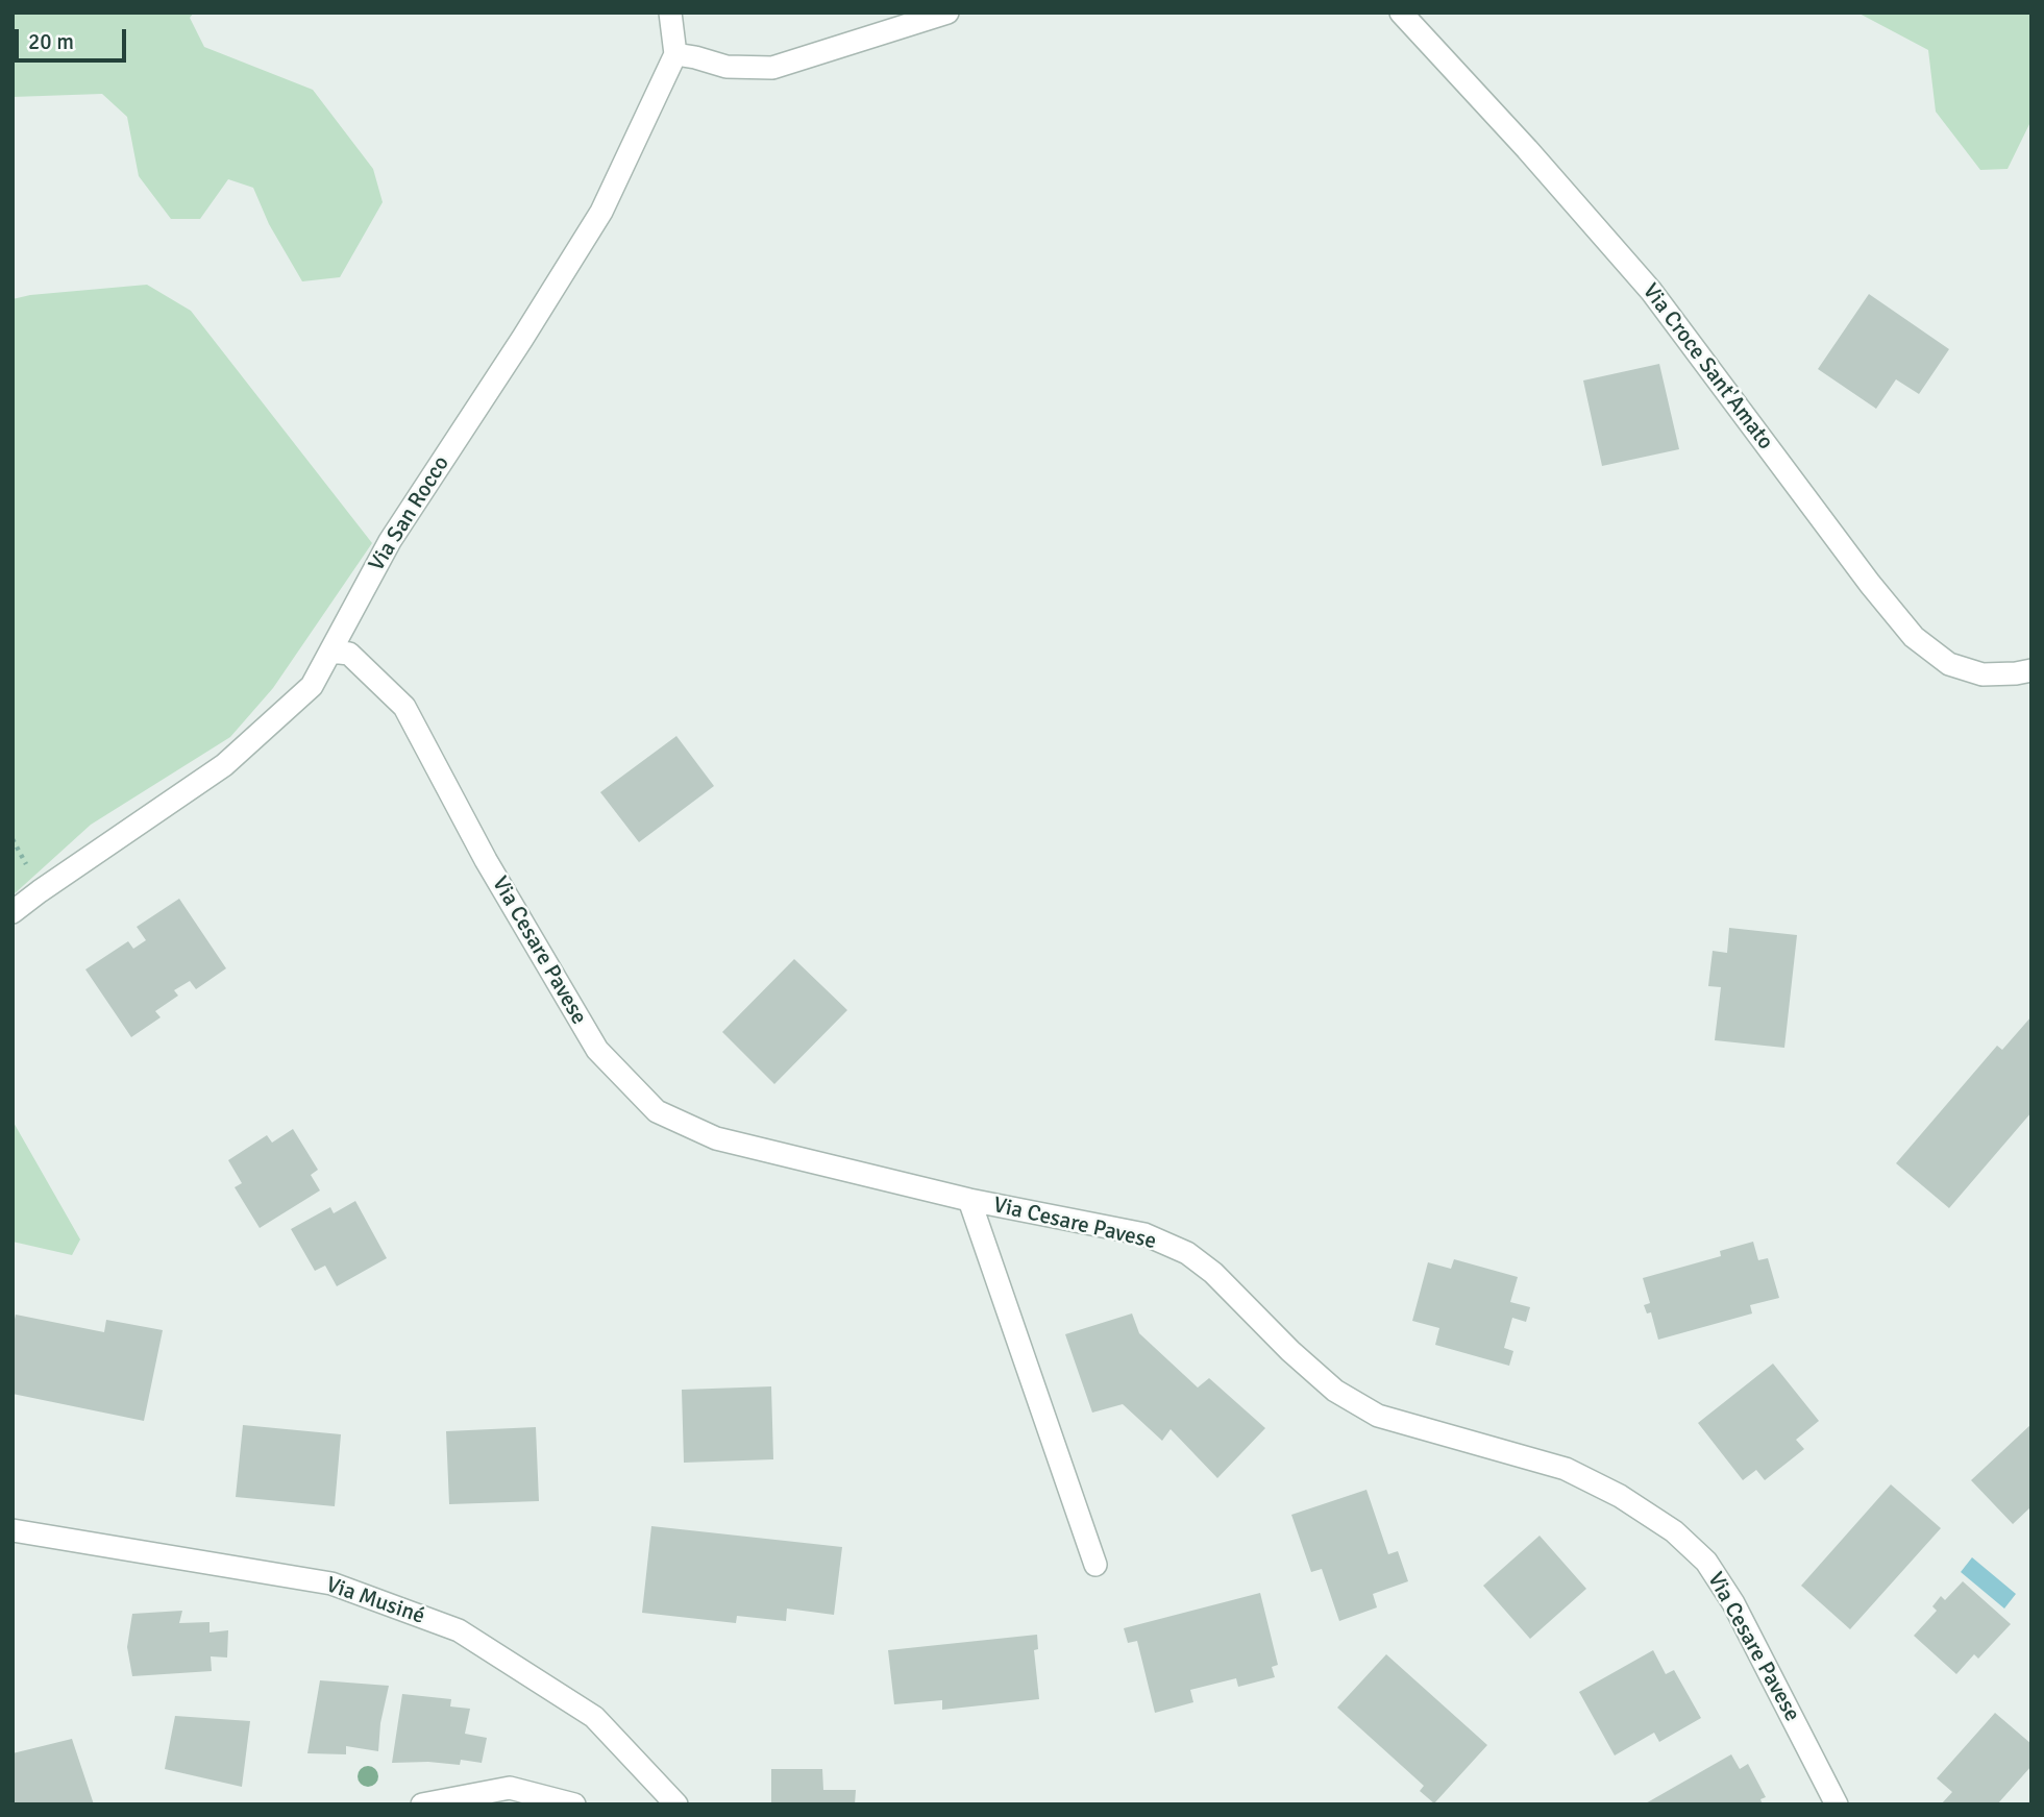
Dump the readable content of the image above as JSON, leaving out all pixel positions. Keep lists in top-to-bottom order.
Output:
{
  "streets": {
    "street": [
      "Via Croce Sant'Amato",
      "Via San Rocco",
      "Via Cesare Pavese",
      "Via Musiné"
    ]
  },
  "crossings": [
    ["Via San Rocco", "Via Cesare Pavese"]
  ],
  "scale_bar": "20 m"
}
